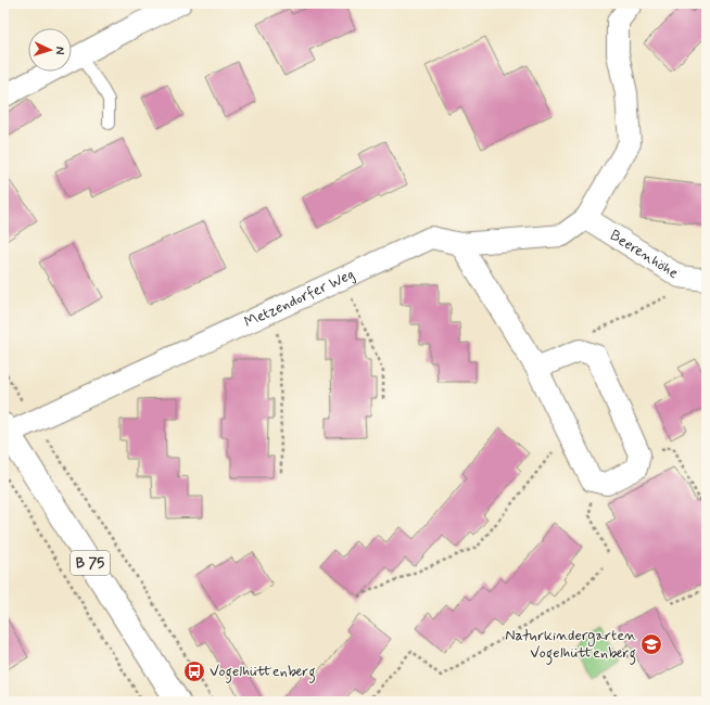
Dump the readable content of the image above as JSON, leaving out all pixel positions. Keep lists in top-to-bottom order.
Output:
{
  "streets": {
    "main road": ["B 75"],
    "street": ["Beerenhöhe", "Metzendorfer Weg"]
  },
  "crossings": [
    ["Beerenhöhe", "Metzendorfer Weg"],
    ["Metzendorfer Weg", "B 75"]
  ],
  "places": {
    "school or university": ["Naturkindergarten Vogelhüttenberg"],
    "bus stop": ["Vogelhüttenberg"]
  },
  "north": "right"
}
